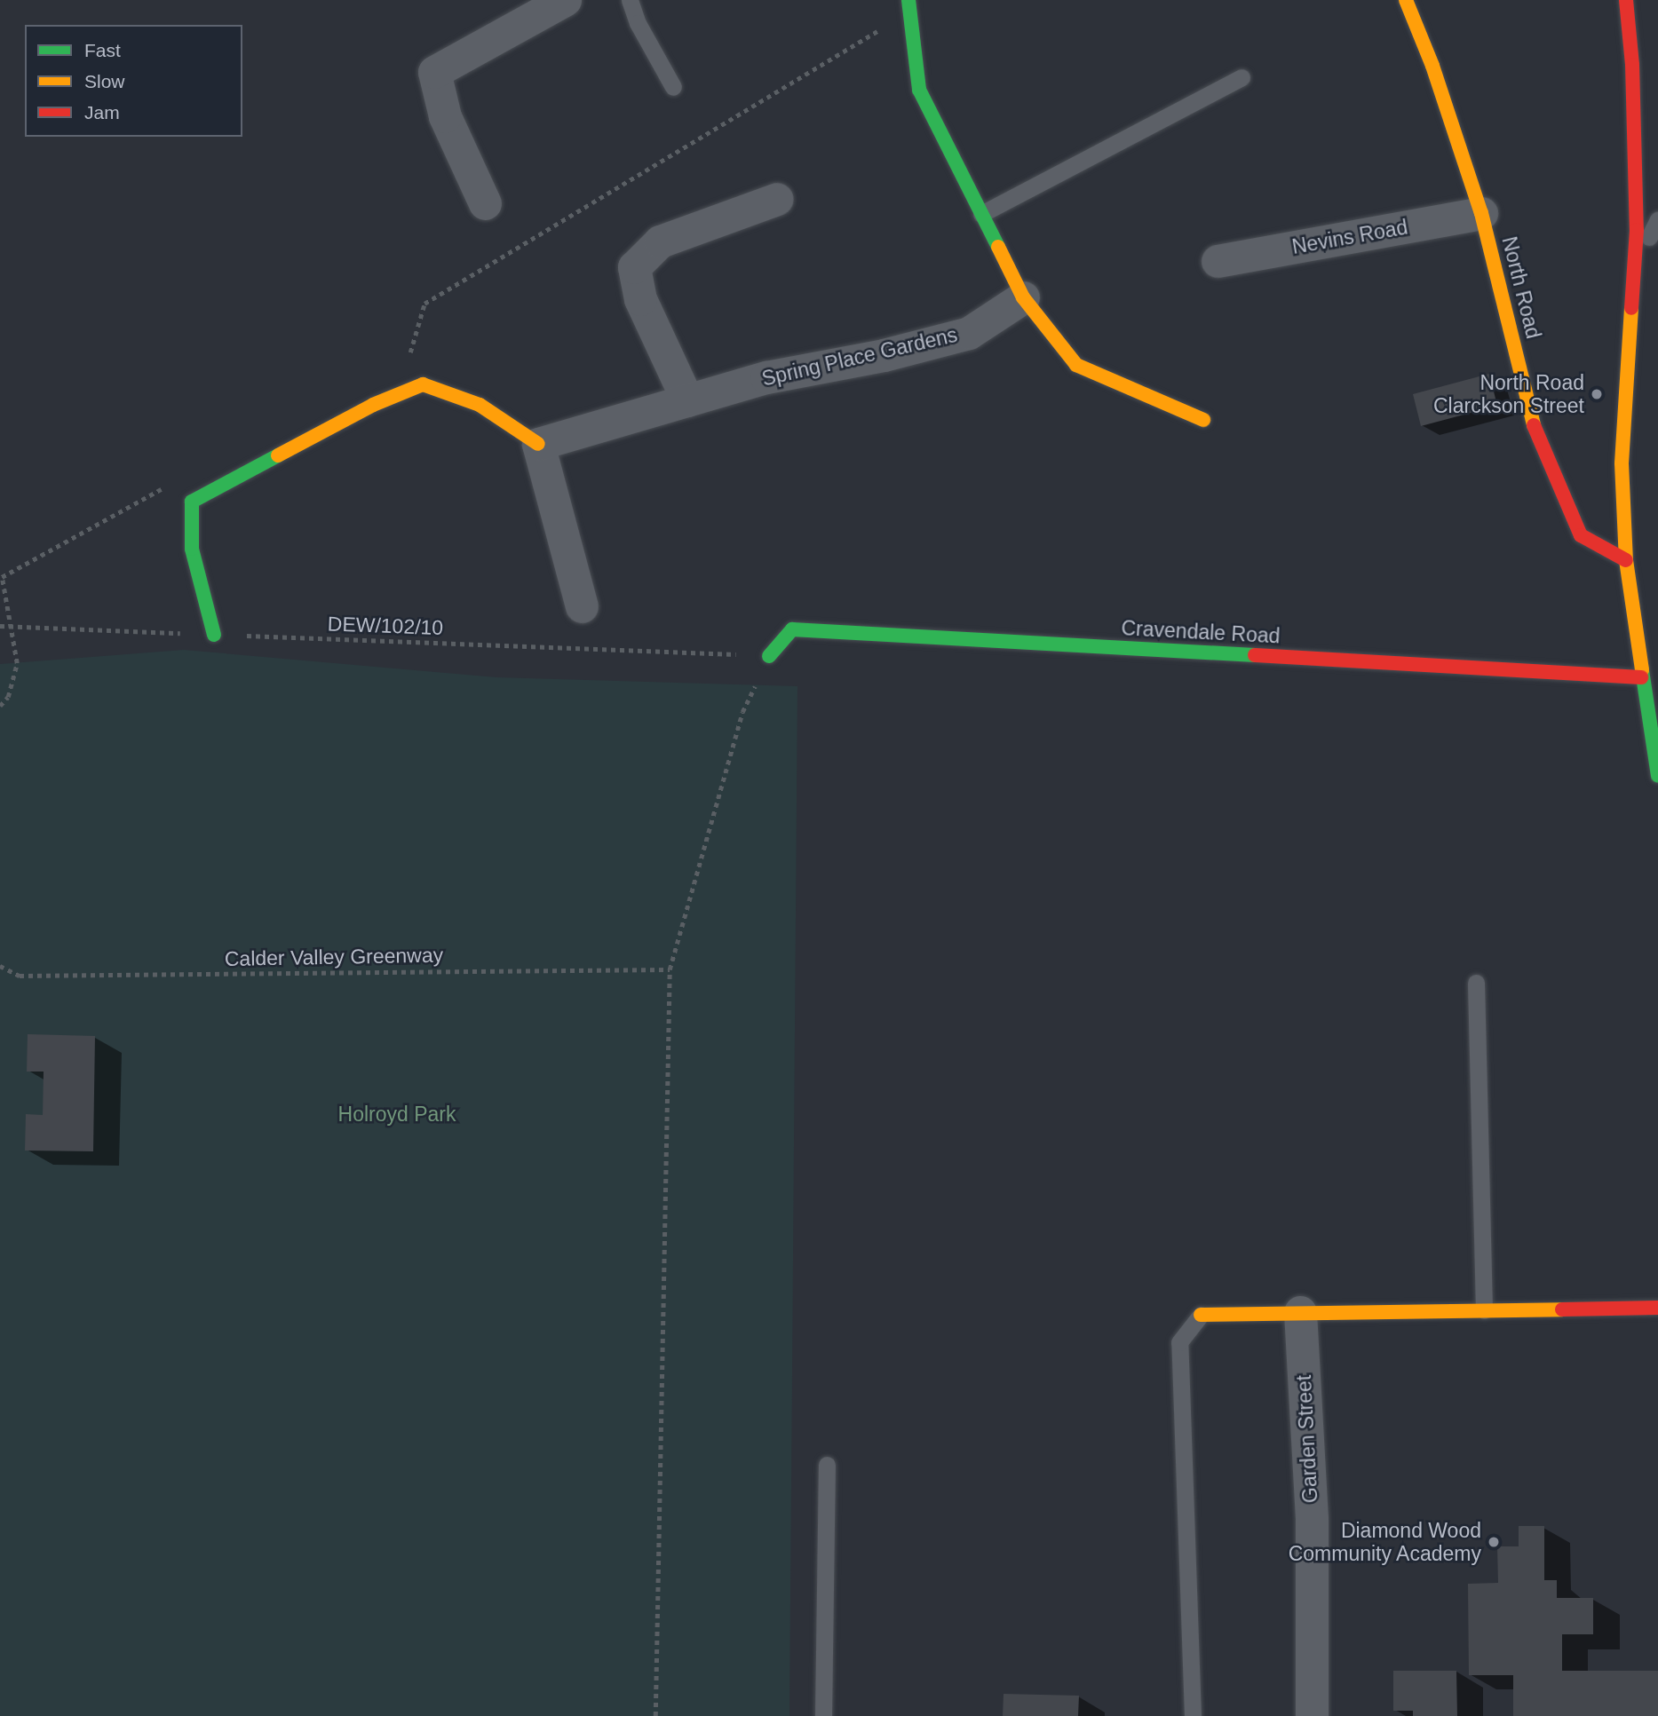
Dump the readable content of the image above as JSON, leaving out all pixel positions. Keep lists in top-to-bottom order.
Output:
{
  "streets": {
    "street": [
      "Nevins Road",
      "North Road",
      "Spring Place Gardens",
      "Cravendale Road",
      "Garden Street"
    ],
    "path": ["DEW/102/10", "Calder Valley Greenway"]
  },
  "crossings": [
    ["Nevins Road", "North Road"],
    ["DEW/102/10", "Cravendale Road"]
  ],
  "parks": ["Holroyd Park"],
  "places": ["North Road Clarckson Street", "Diamond Wood Community Academy"],
  "legend": ["Fast", "Slow", "Jam"]
}
